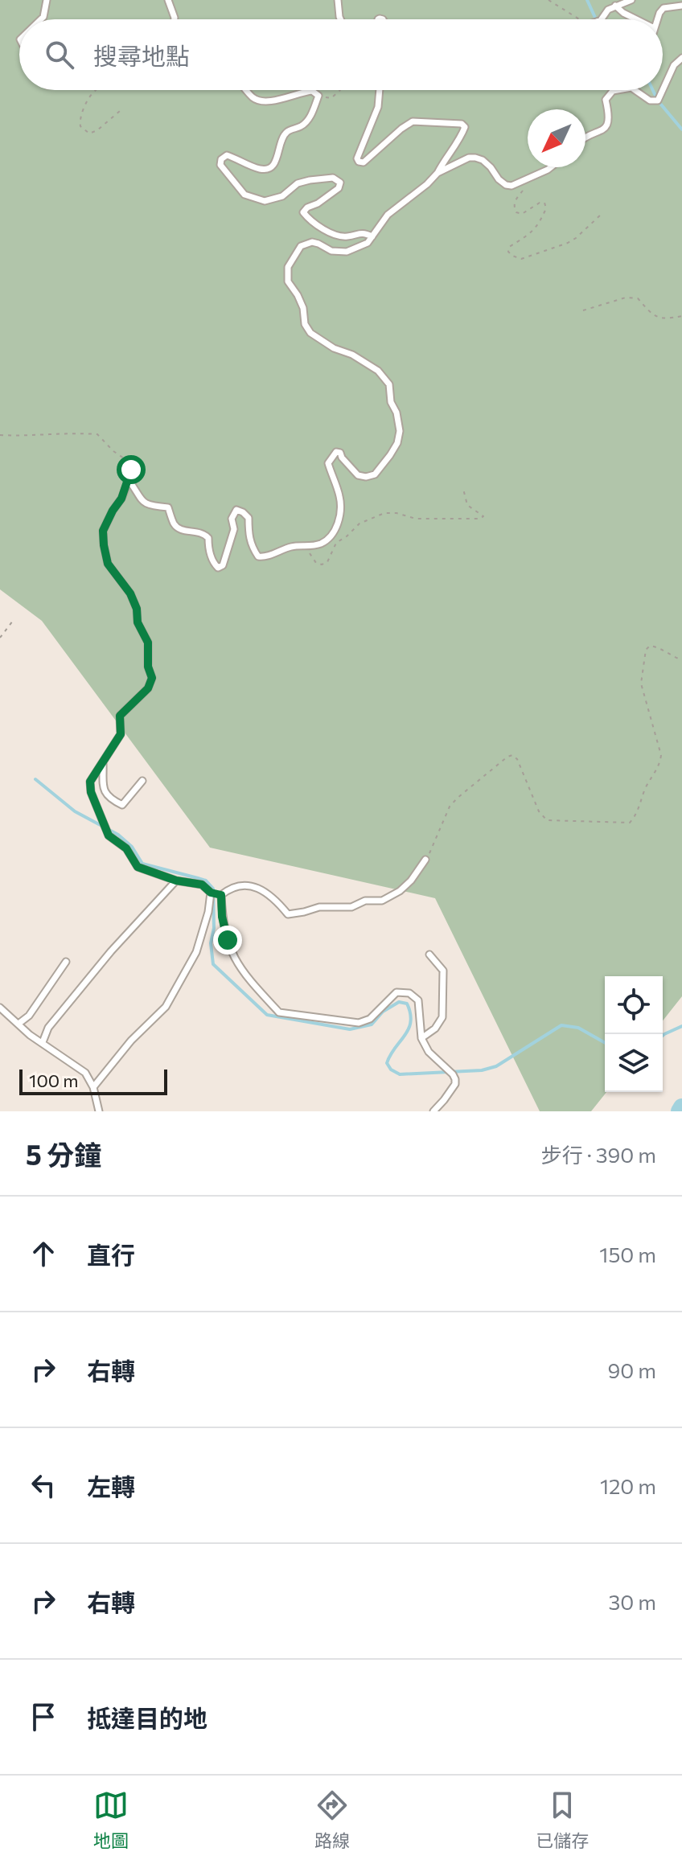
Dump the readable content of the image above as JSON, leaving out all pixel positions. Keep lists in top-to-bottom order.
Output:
{
  "scale_bar": "100 m",
  "north": "bottom left",
  "page": {
    "search": "搜尋地點",
    "scale": "100 m",
    "heading": ["5 分鐘", "步行 · 390 m"],
    "list": [
      ["直行", "150 m"],
      ["右轉", "90 m"],
      ["左轉", "120 m"],
      ["右轉", "30 m"],
      "抵達目的地"
    ],
    "nav": ["地圖", "路線", "已儲存"]
  }
}
